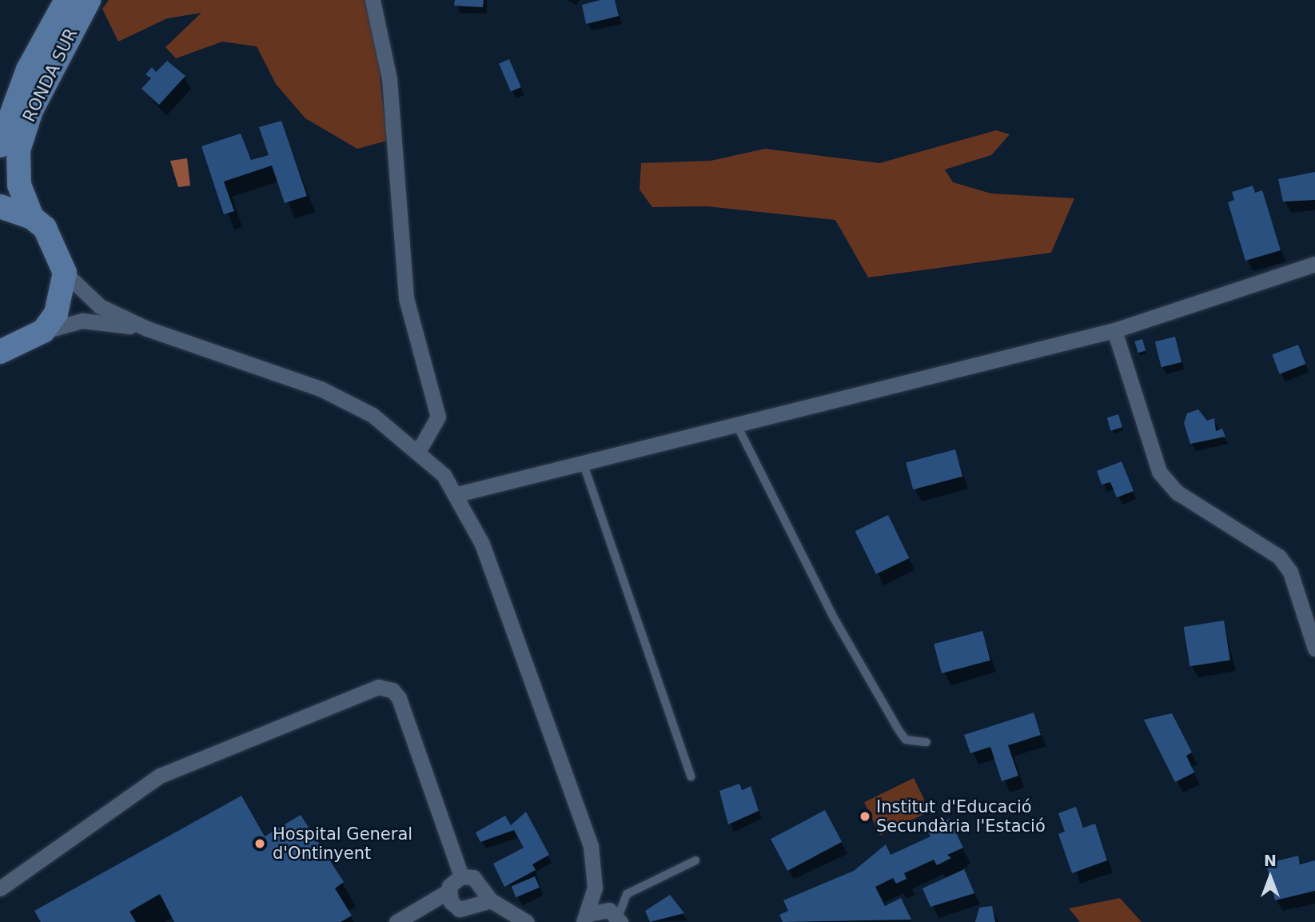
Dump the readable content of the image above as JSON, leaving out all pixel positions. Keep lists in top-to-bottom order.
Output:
{
  "streets": {
    "main road": ["RONDA SUR"]
  },
  "places": ["Institut d'Educació Secundària l'Estació", "Hospital General d'Ontinyent"],
  "north": "top"
}
